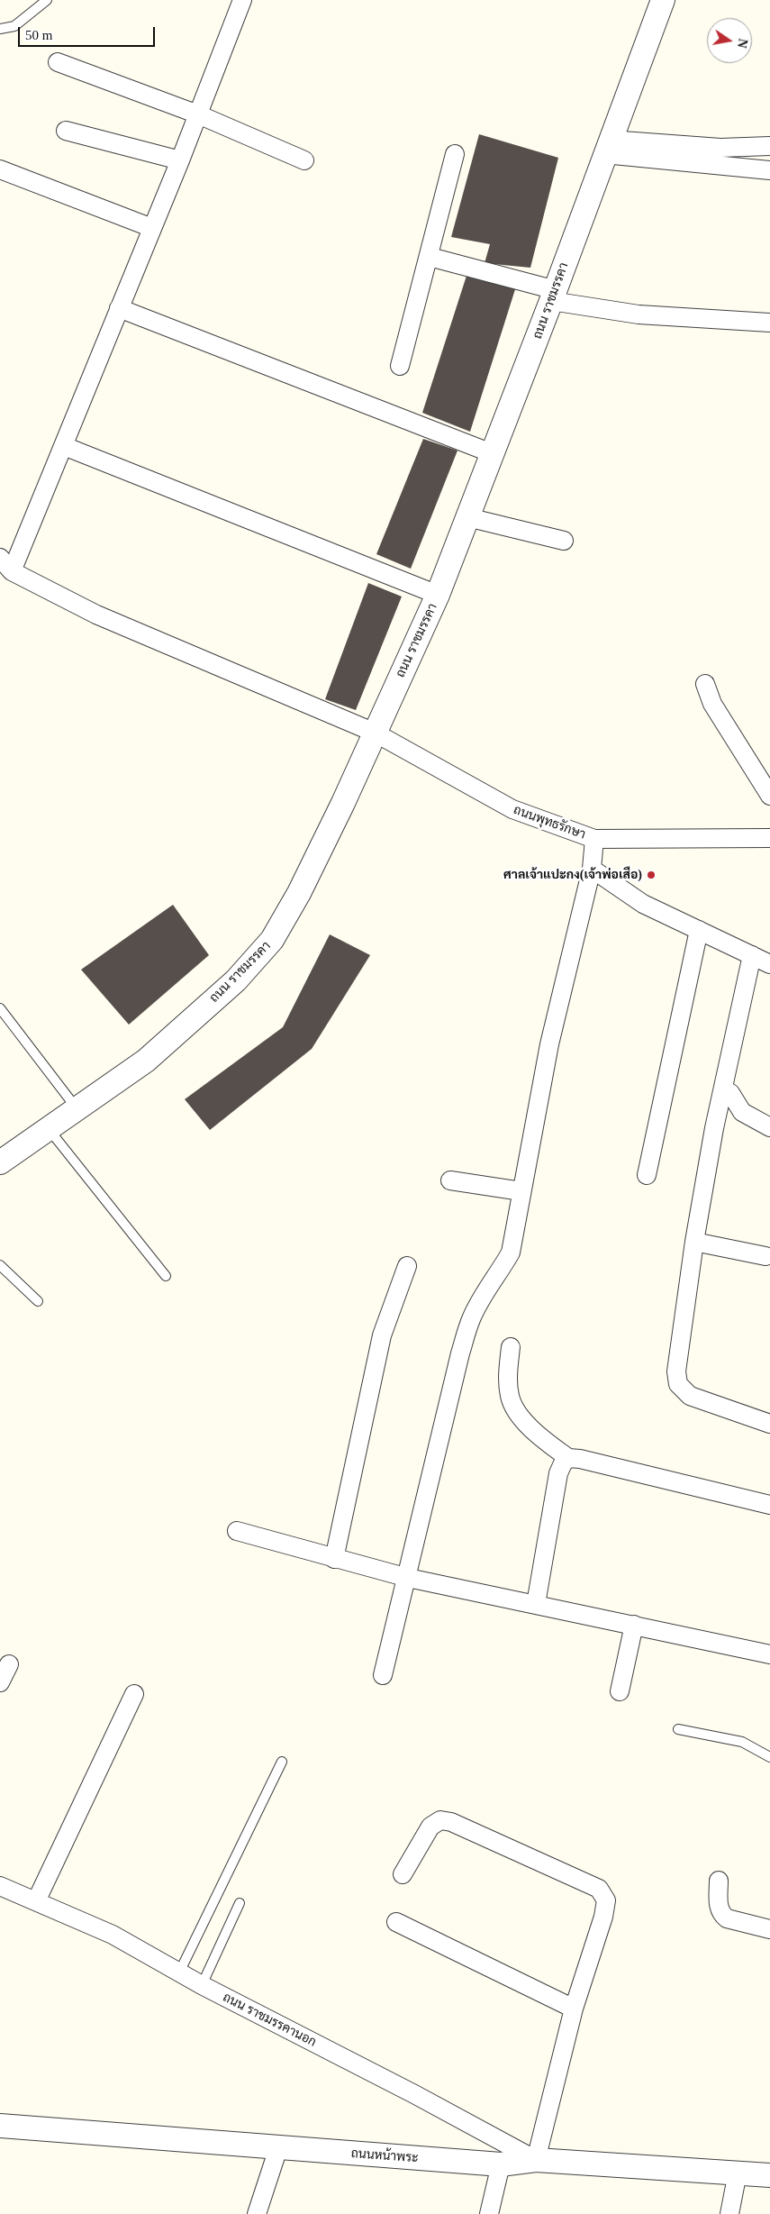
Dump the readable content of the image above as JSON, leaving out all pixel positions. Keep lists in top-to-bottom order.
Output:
{
  "streets": {
    "street": [
      "ถนน ราชมรรคา",
      "ถนนพุทธรักษา",
      "ถนน ราชมรรคานอก",
      "ถนนหน้าพระ"
    ]
  },
  "crossings": [
    ["ถนน ราชมรรคา", "ถนนพุทธรักษา"],
    ["ถนน ราชมรรคานอก", "ถนนหน้าพระ"]
  ],
  "places": ["ศาลเจ้าแปะกง(เจ้าพ่อเสือ)"],
  "scale_bar": "50 m",
  "north": "right"
}
